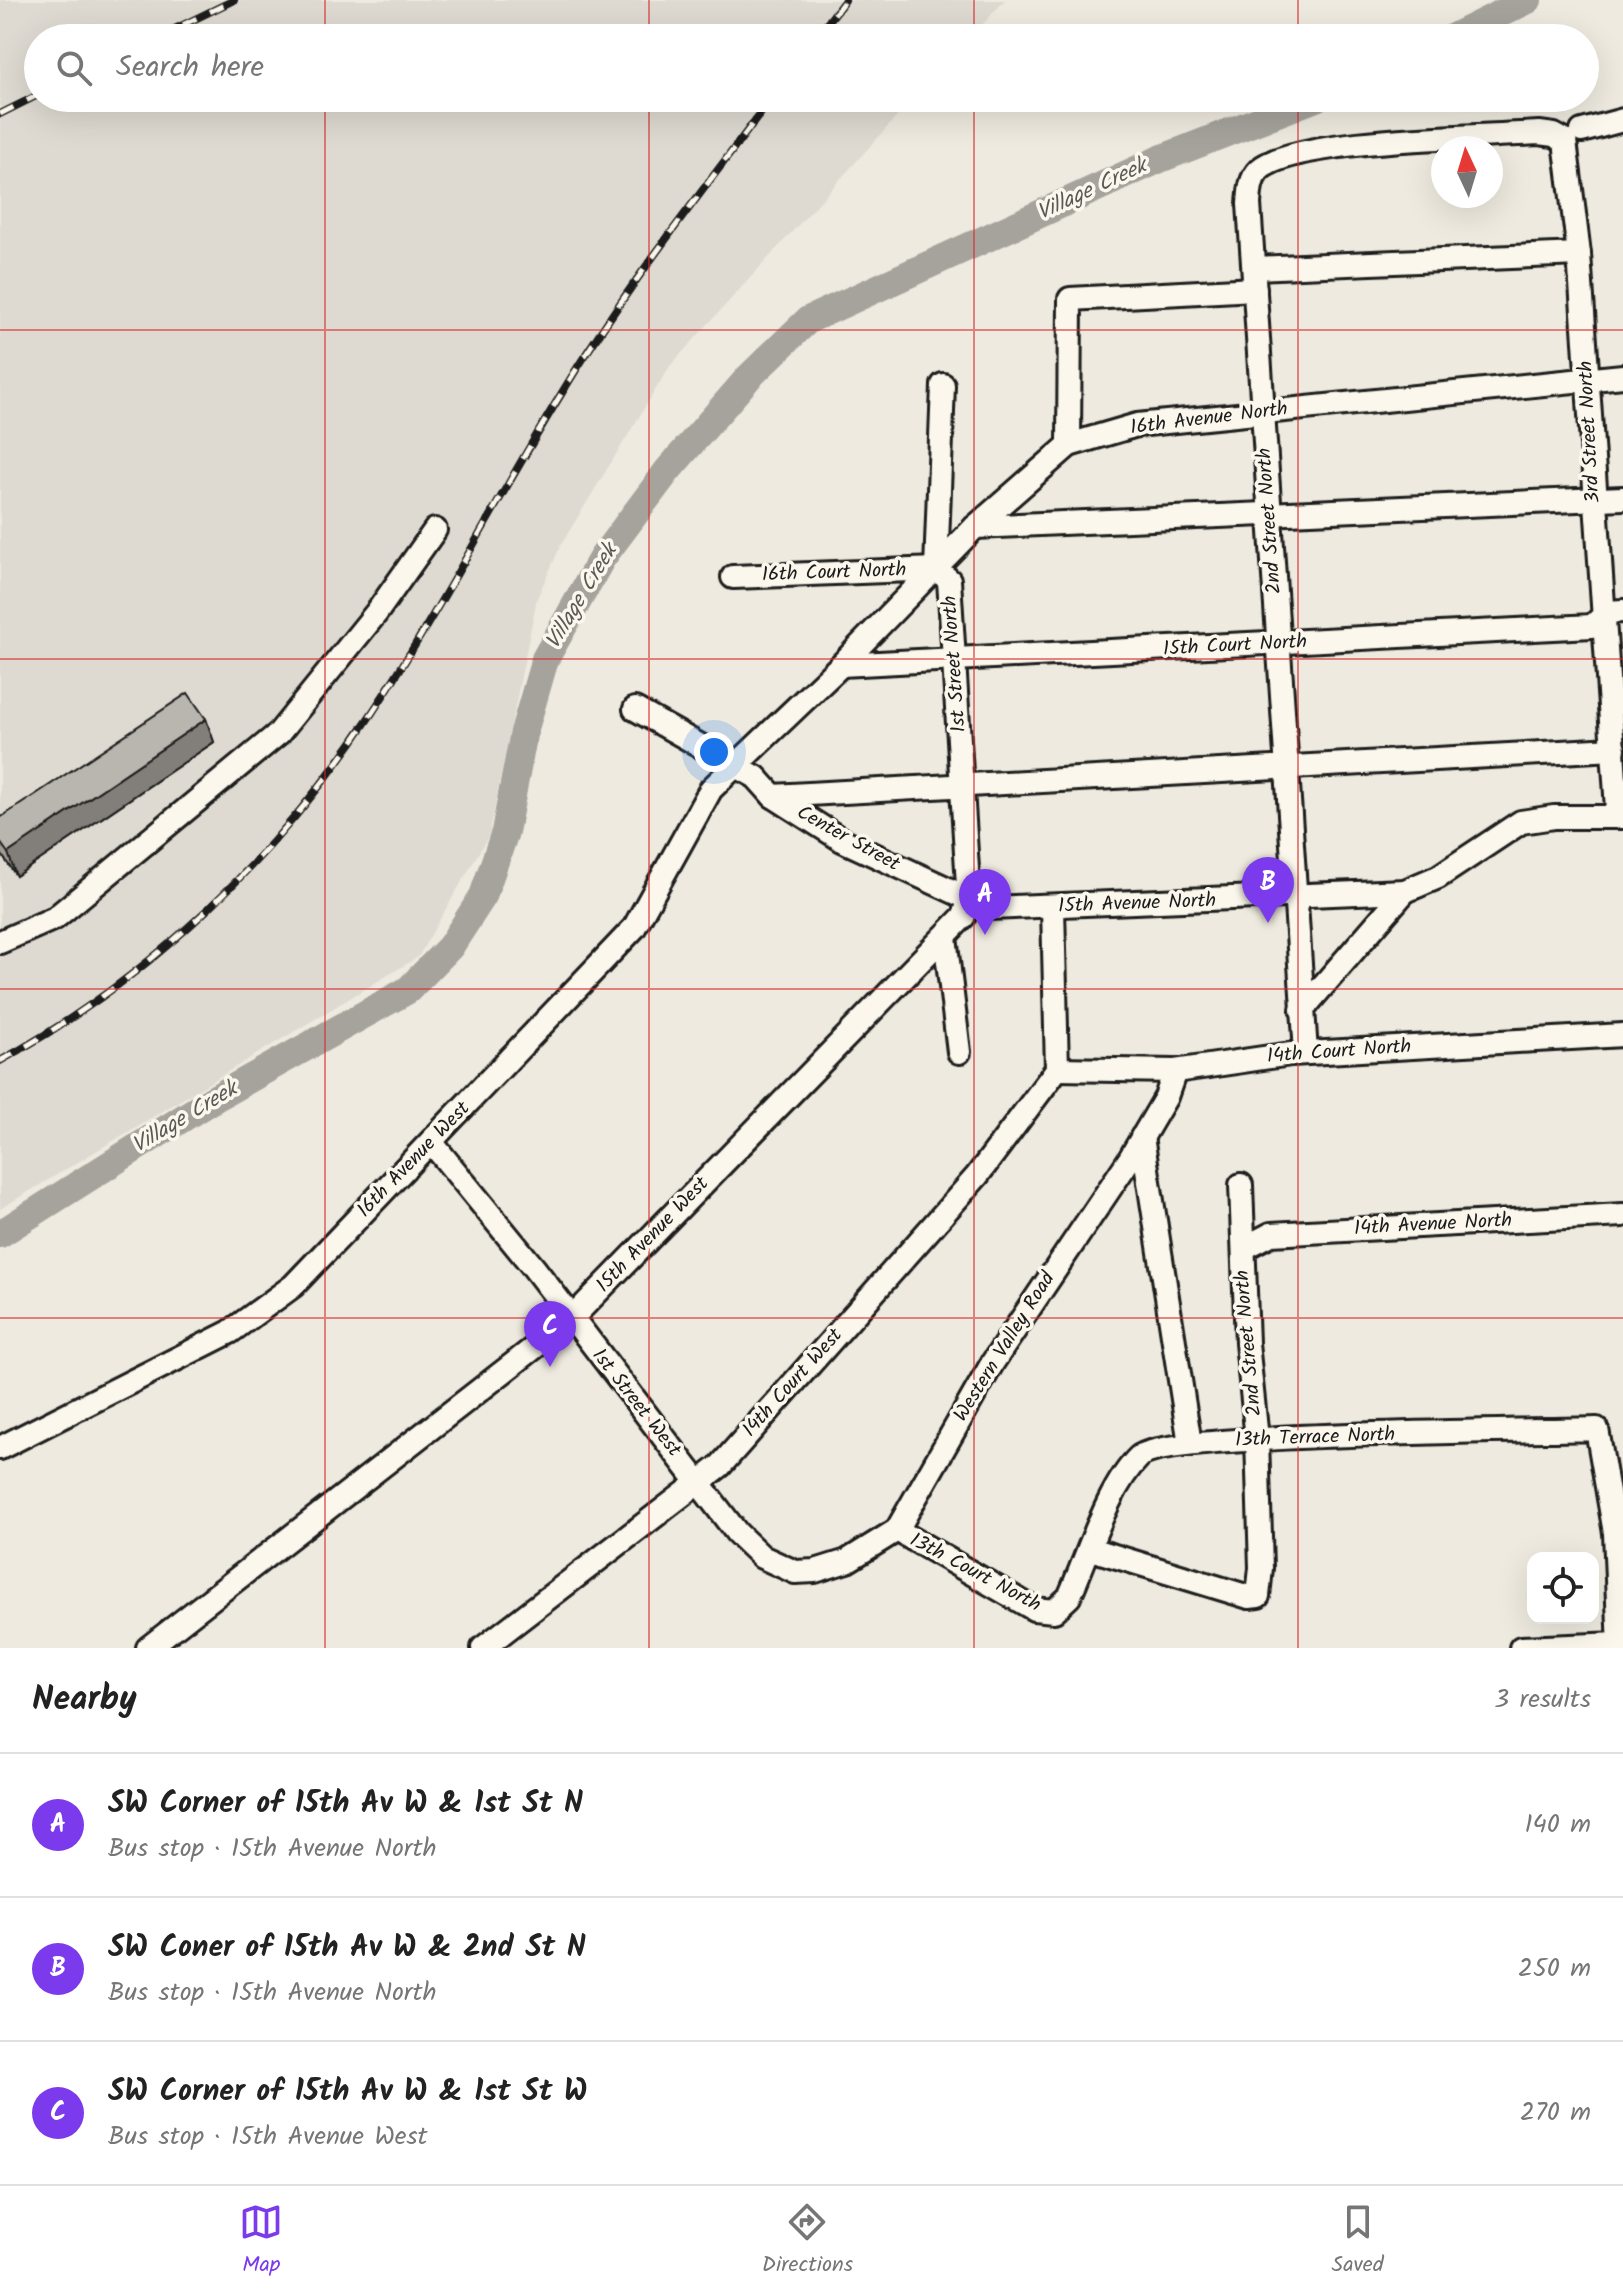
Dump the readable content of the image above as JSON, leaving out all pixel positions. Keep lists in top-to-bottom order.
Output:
{
  "streets": {
    "street": [
      "16th Avenue North",
      "3rd Street North",
      "2nd Street North",
      "16th Court North",
      "15th Court North",
      "1st Street North",
      "Center Street",
      "15th Avenue North",
      "14th Court North",
      "16th Avenue West",
      "14th Avenue North",
      "15th Avenue West",
      "Western Valley Road",
      "14th Court West",
      "1st Street West",
      "13th Terrace North",
      "13th Court North"
    ]
  },
  "crossings": [
    ["16th Avenue North", "3rd Street North"],
    ["16th Avenue North", "2nd Street North"],
    ["16th Avenue North", "16th Court North"],
    ["16th Avenue North", "15th Court North"],
    ["16th Avenue North", "1st Street North"],
    ["16th Avenue North", "Center Street"],
    ["16th Avenue North", "16th Avenue West"],
    ["3rd Street North", "2nd Street North"],
    ["3rd Street North", "15th Court North"],
    ["3rd Street North", "15th Avenue North"],
    ["2nd Street North", "15th Court North"],
    ["2nd Street North", "15th Avenue North"],
    ["2nd Street North", "14th Court North"],
    ["2nd Street North", "14th Avenue North"],
    ["2nd Street North", "13th Terrace North"],
    ["2nd Street North", "13th Court North"],
    ["16th Court North", "1st Street North"],
    ["15th Court North", "1st Street North"],
    ["1st Street North", "Center Street"],
    ["1st Street North", "15th Avenue North"],
    ["1st Street North", "15th Avenue West"],
    ["Center Street", "15th Avenue North"],
    ["Center Street", "16th Avenue West"],
    ["Center Street", "15th Avenue West"],
    ["15th Avenue North", "15th Avenue West"],
    ["14th Court North", "Western Valley Road"],
    ["14th Court North", "14th Court West"],
    ["16th Avenue West", "1st Street West"],
    ["15th Avenue West", "1st Street West"],
    ["Western Valley Road", "1st Street West"],
    ["Western Valley Road", "13th Court North"],
    ["14th Court West", "1st Street West"],
    ["13th Terrace North", "13th Court North"]
  ],
  "water": ["Village Creek"],
  "north": "top",
  "page": {
    "search": "Search here",
    "pins": ["B", "A", "C"],
    "heading": ["Nearby", "3 results"],
    "list": [
      {
        "mark": "A",
        "name": "SW Corner of 15th Av W & 1st St N",
        "note": "Bus stop · 15th Avenue North",
        "value": "140 m"
      },
      {
        "mark": "B",
        "name": "SW Coner of 15th Av W & 2nd St N",
        "note": "Bus stop · 15th Avenue North",
        "value": "250 m"
      },
      {
        "mark": "C",
        "name": "SW Corner of 15th Av W & 1st St W",
        "note": "Bus stop · 15th Avenue West",
        "value": "270 m"
      }
    ],
    "nav": ["Map", "Directions", "Saved"]
  }
}
